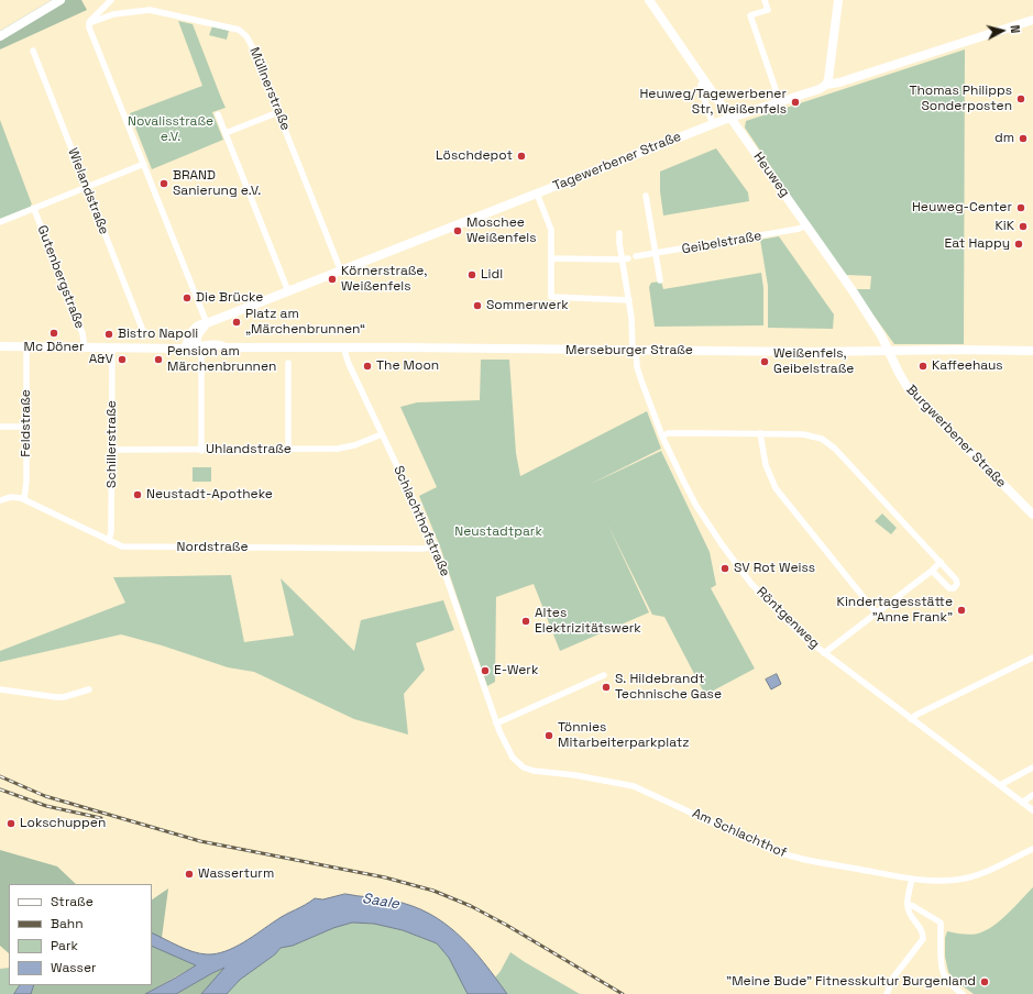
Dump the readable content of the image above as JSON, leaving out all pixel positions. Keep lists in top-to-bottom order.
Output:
{
  "streets": {
    "street": [
      "Müllnerstraße",
      "Tagewerbener Straße",
      "Heuweg",
      "Wielandstraße",
      "Geibelstraße",
      "Gutenbergstraße",
      "Merseburger Straße",
      "Feldstraße",
      "Burgwerbener Straße",
      "Schillerstraße",
      "Uhlandstraße",
      "Schlachthofstraße",
      "Nordstraße",
      "Röntgenweg",
      "Am Schlachthof"
    ]
  },
  "crossings": [
    ["Müllnerstraße", "Tagewerbener Straße"],
    ["Tagewerbener Straße", "Heuweg"],
    ["Tagewerbener Straße", "Merseburger Straße"],
    ["Heuweg", "Geibelstraße"],
    ["Heuweg", "Merseburger Straße"],
    ["Heuweg", "Burgwerbener Straße"],
    ["Gutenbergstraße", "Merseburger Straße"],
    ["Merseburger Straße", "Feldstraße"],
    ["Merseburger Straße", "Burgwerbener Straße"],
    ["Merseburger Straße", "Schillerstraße"],
    ["Merseburger Straße", "Schlachthofstraße"],
    ["Merseburger Straße", "Röntgenweg"],
    ["Feldstraße", "Nordstraße"],
    ["Schillerstraße", "Uhlandstraße"],
    ["Schillerstraße", "Nordstraße"],
    ["Uhlandstraße", "Schlachthofstraße"],
    ["Schlachthofstraße", "Nordstraße"],
    ["Schlachthofstraße", "Am Schlachthof"]
  ],
  "water": ["Saale"],
  "parks": ["Novalisstraße e.V.", "Neustadtpark"],
  "places": [
    "Thomas Philipps Sonderposten",
    "Heuweg/Tagewerbener Str, Weißenfels",
    "dm",
    "Löschdepot",
    "BRAND Sanierung e.V.",
    "Heuweg-Center",
    "KiK",
    "Moschee Weißenfels",
    "Eat Happy",
    "Lidl",
    "Körnerstraße, Weißenfels",
    "Die Brücke",
    "Sommerwerk",
    "Platz am „Märchenbrunnen“",
    "Mc Döner",
    "Bistro Napoli",
    "A&V",
    "Pension am Märchenbrunnen",
    "Weißenfels, Geibelstraße",
    "The Moon",
    "Kaffeehaus",
    "Neustadt-Apotheke",
    "SV Rot Weiss",
    "Kindertagesstätte \"Anne Frank\"",
    "Altes Elektrizitätswerk",
    "E-Werk",
    "S. Hildebrandt Technische Gase",
    "Tönnies Mitarbeiterparkplatz",
    "Lokschuppen",
    "Wasserturm",
    "\"Meine Bude\" Fitnesskultur Burgenland"
  ],
  "legend": [
    "Straße",
    "Bahn",
    "Park",
    "Wasser"
  ],
  "north": "right"
}
